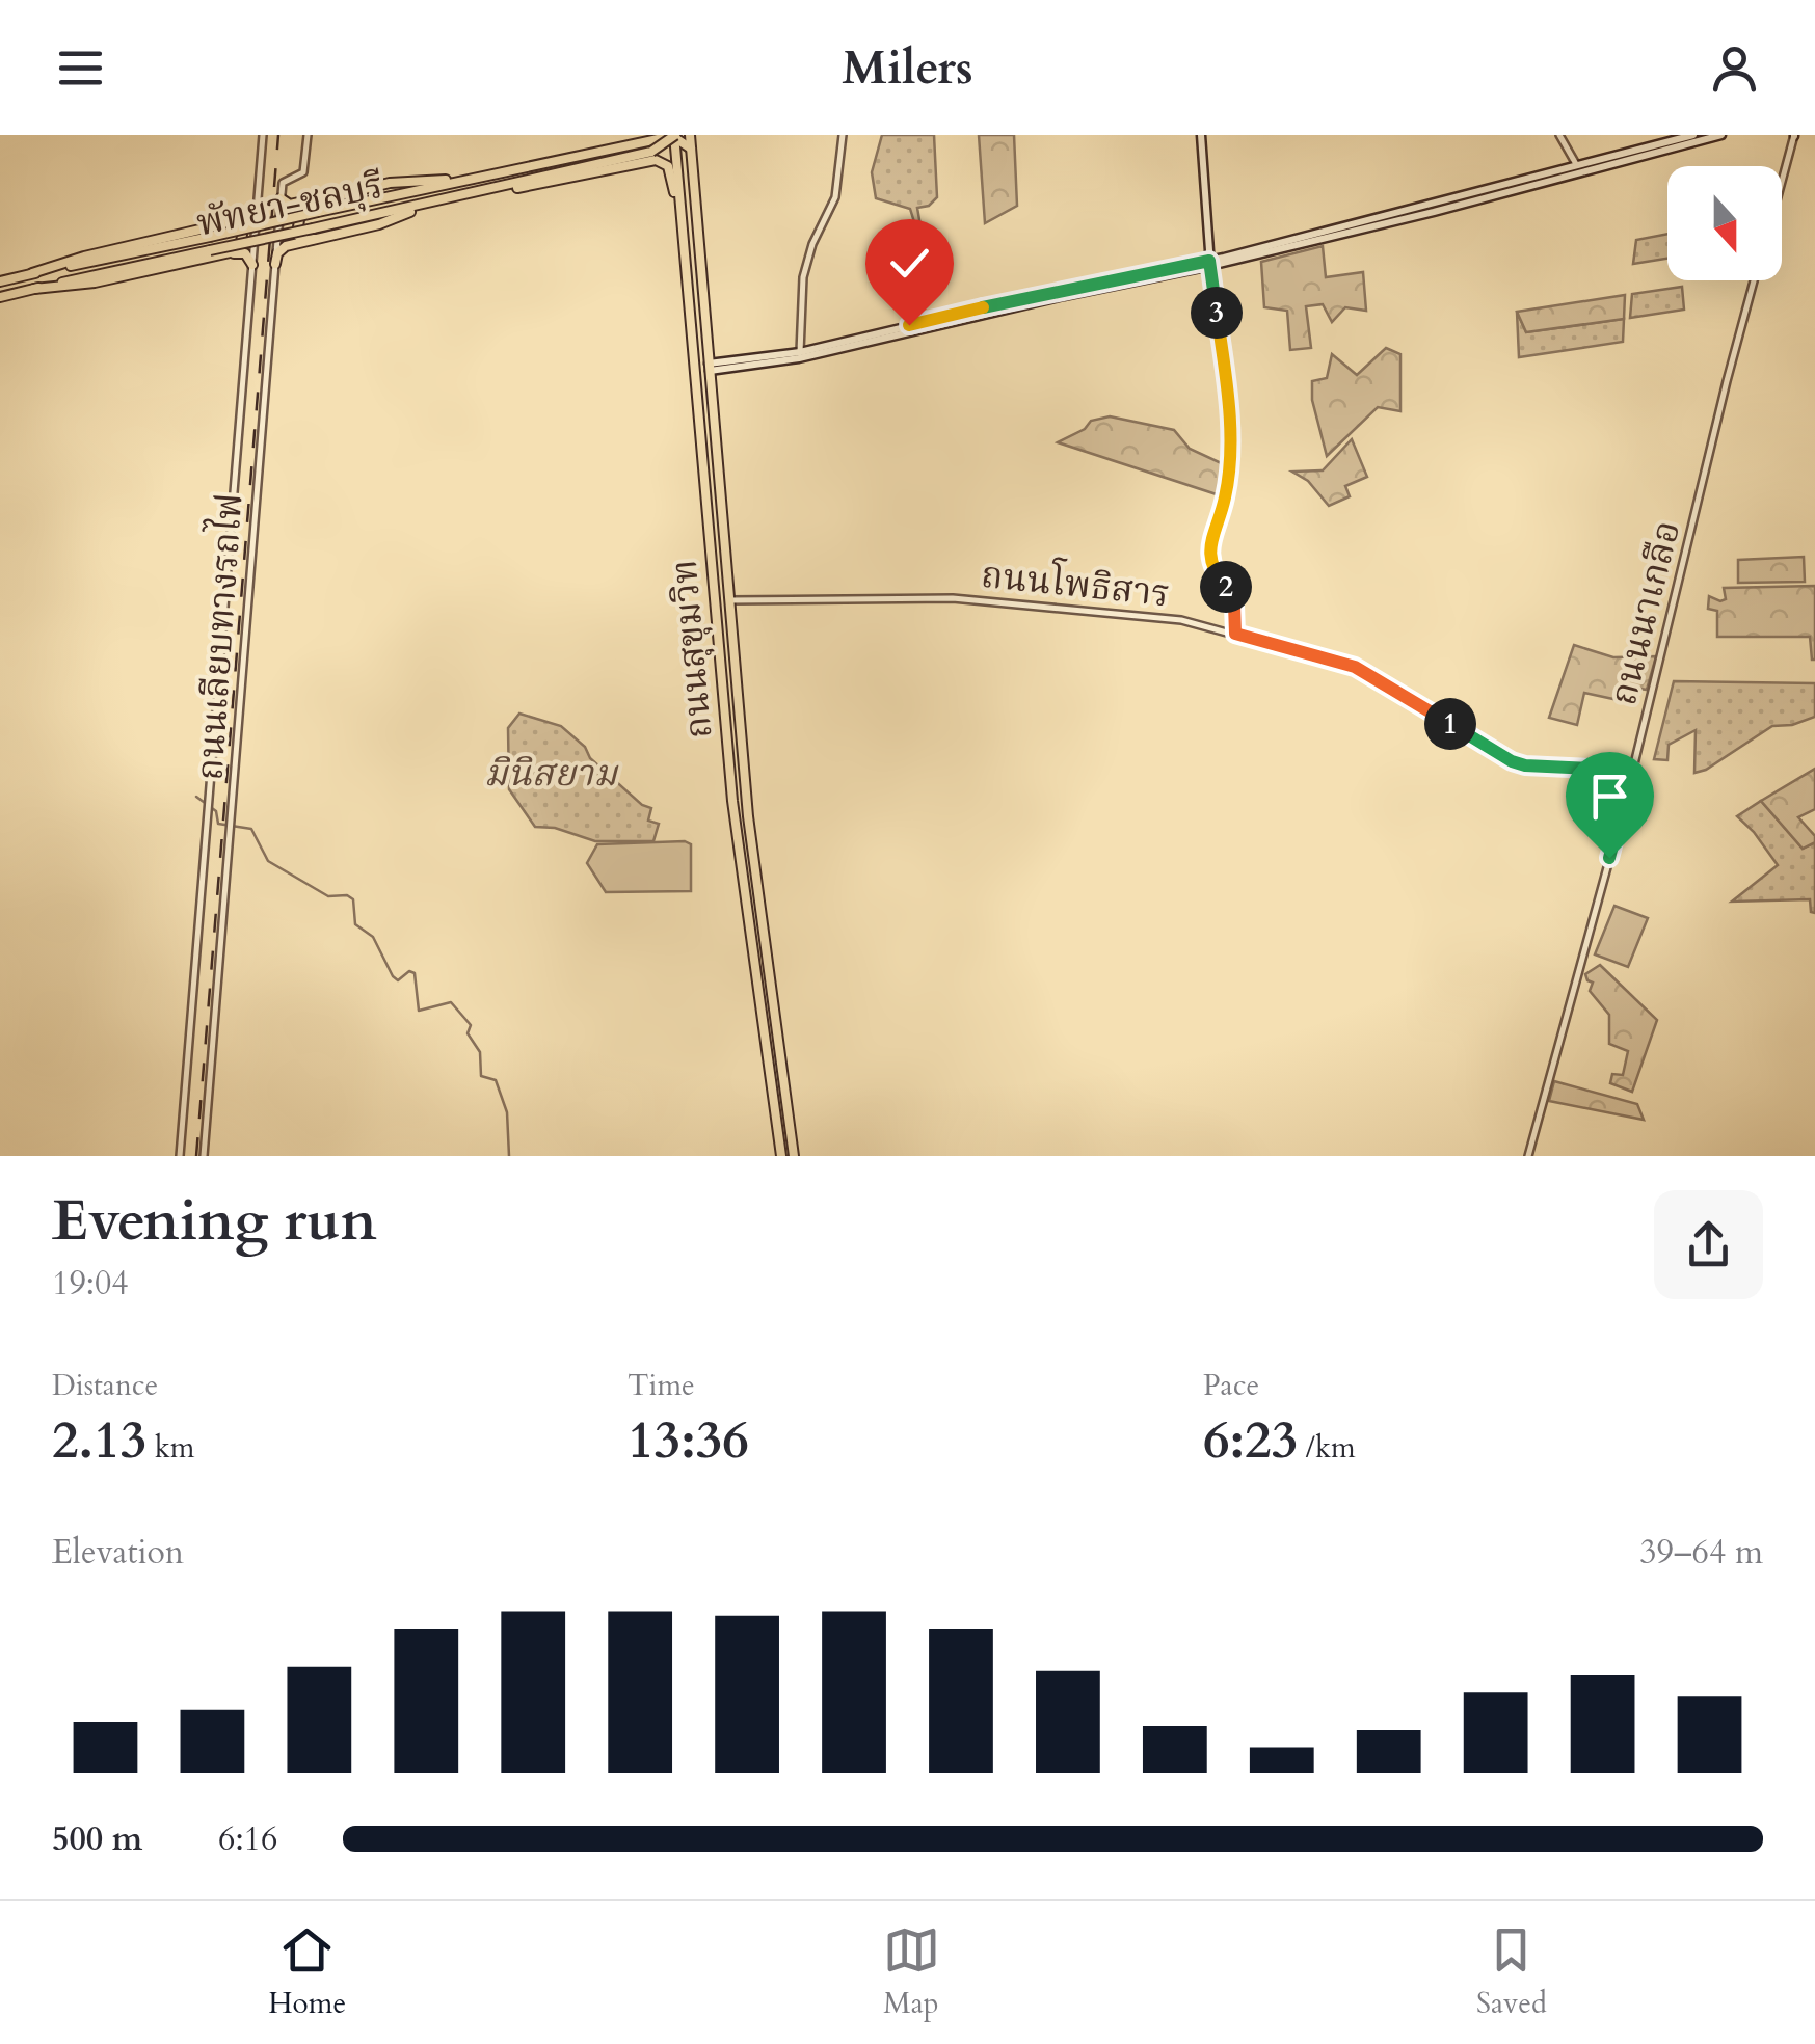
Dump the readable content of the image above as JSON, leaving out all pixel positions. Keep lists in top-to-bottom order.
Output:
{
  "streets": {
    "highway": ["พัทยา-ชลบุรี", "ถนนสุขุมวิท"],
    "street": ["ถนนโพธิสาร", "ถนนนาเกลือ", "ถนนเลียบทางรถไฟ"]
  },
  "crossings": [
    ["พัทยา-ชลบุรี", "ถนนสุขุมวิท"],
    ["ถนนโพธิสาร", "ถนนนาเกลือ"],
    ["ถนนโพธิสาร", "ถนนสุขุมวิท"]
  ],
  "parks": ["มินิสยาม"],
  "north": "bottom",
  "page": {
    "header": "Milers",
    "pins": ["3", "2", "1"],
    "heading": ["Evening run", "19:04"],
    "stats": [
      ["Distance", "2.13 km"],
      ["Time", "13:36"],
      ["Pace", "6:23 /km"]
    ],
    "chart": ["Elevation", "39–64 m"],
    "list": [
      {
        "name": "500 m",
        "note": "6:16"
      }
    ],
    "tabs": ["Home", "Map", "Saved"]
  }
}
